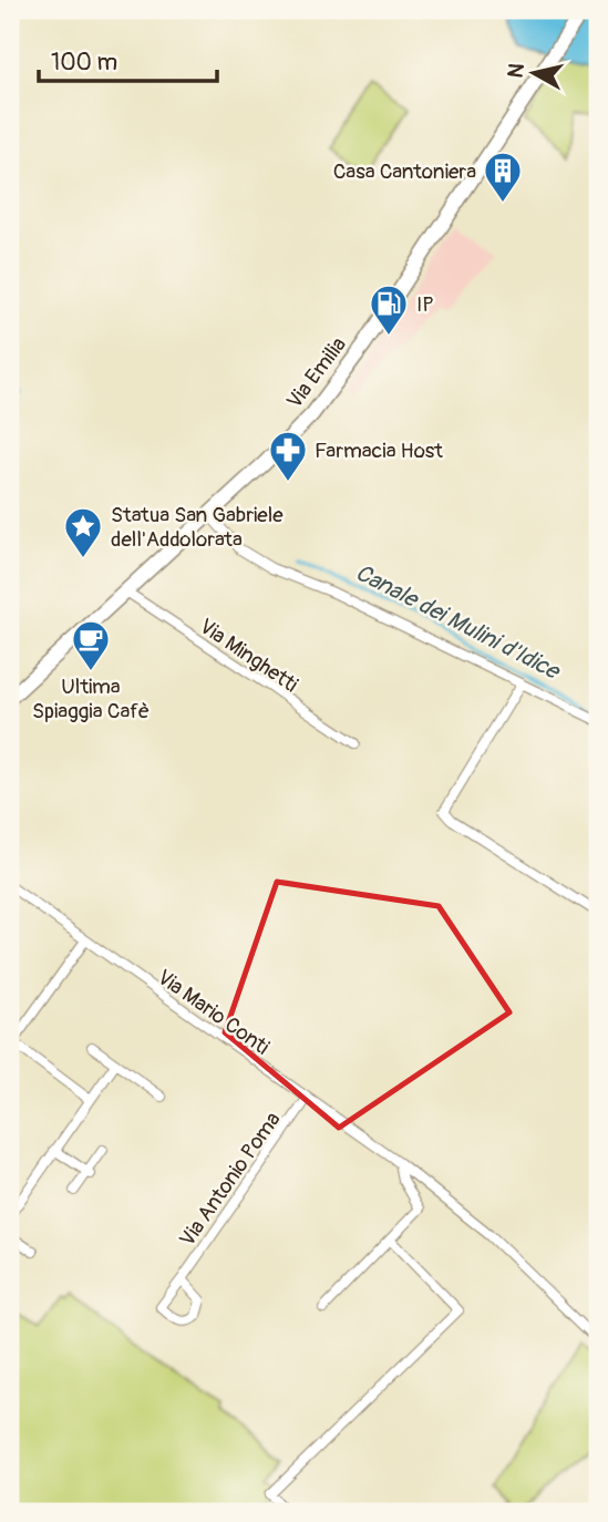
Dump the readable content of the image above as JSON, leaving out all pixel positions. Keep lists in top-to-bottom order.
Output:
{
  "streets": {
    "main road": ["Via Emilia"],
    "street": ["Via Minghetti", "Via Mario Conti", "Via Antonio Poma"]
  },
  "crossings": [
    ["Via Emilia", "Via Minghetti"],
    ["Via Mario Conti", "Via Antonio Poma"]
  ],
  "water": ["Canale dei Mulini d'Idice"],
  "places": {
    "building": ["Casa Cantoniera"],
    "fuel station": ["IP"],
    "pharmacy": ["Farmacia Host"],
    "place": ["Statua San Gabriele dell'Addolorata"],
    "cafe": ["Ultima Spiaggia Cafè"]
  },
  "scale_bar": "100 m",
  "north": "left"
}
